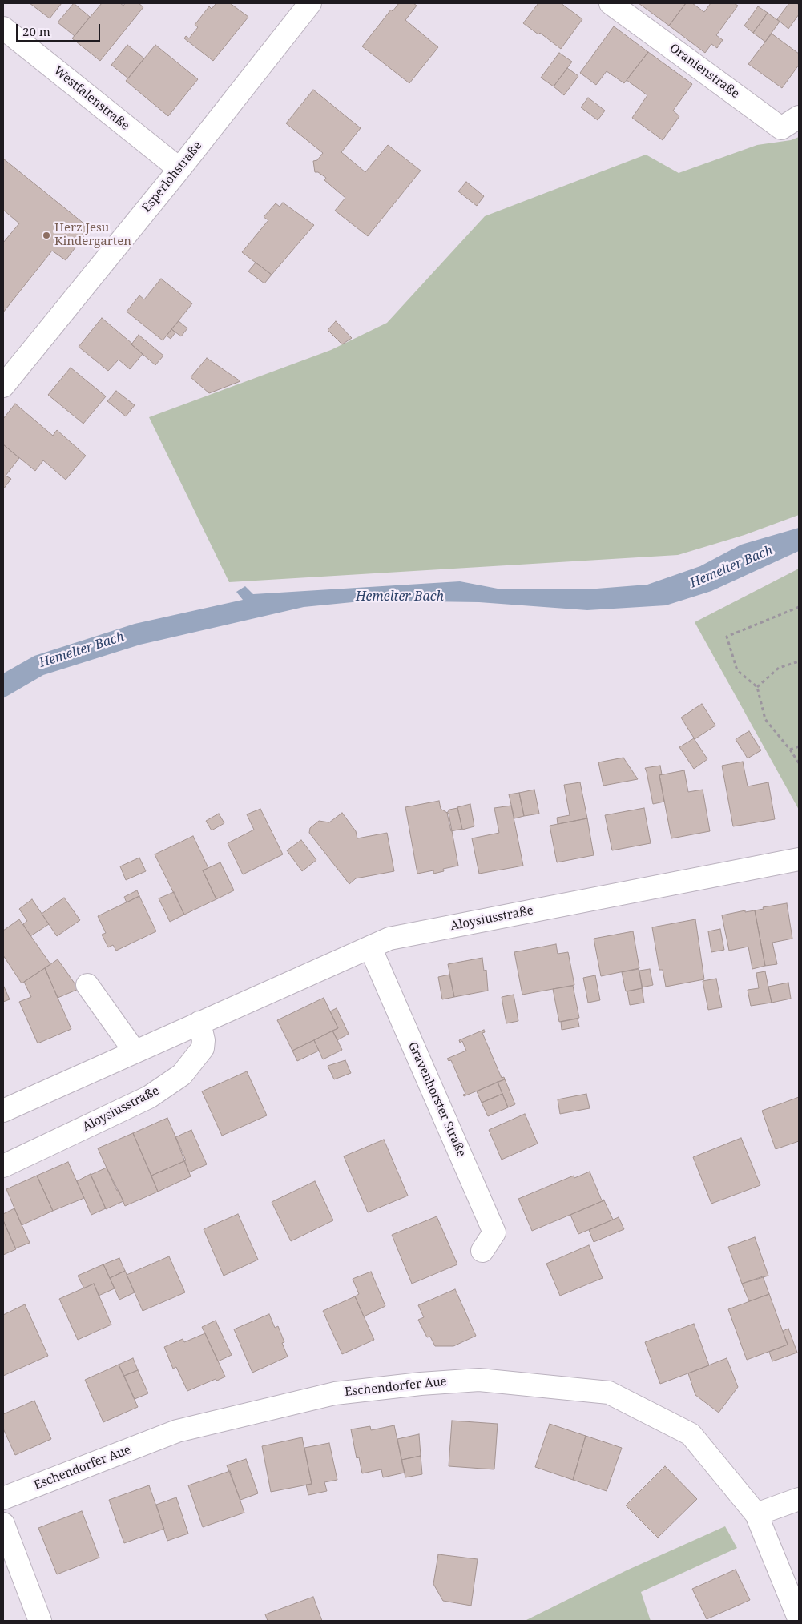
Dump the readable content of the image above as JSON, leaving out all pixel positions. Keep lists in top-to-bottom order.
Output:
{
  "streets": {
    "street": [
      "Oranienstraße",
      "Westfalenstraße",
      "Esperlohstraße",
      "Aloysiusstraße",
      "Gravenhorster Straße",
      "Eschendorfer Aue"
    ]
  },
  "crossings": [
    ["Westfalenstraße", "Esperlohstraße"],
    ["Aloysiusstraße", "Gravenhorster Straße"]
  ],
  "water": ["Hemelter Bach"],
  "places": ["Herz Jesu Kindergarten"],
  "scale_bar": "20 m"
}
